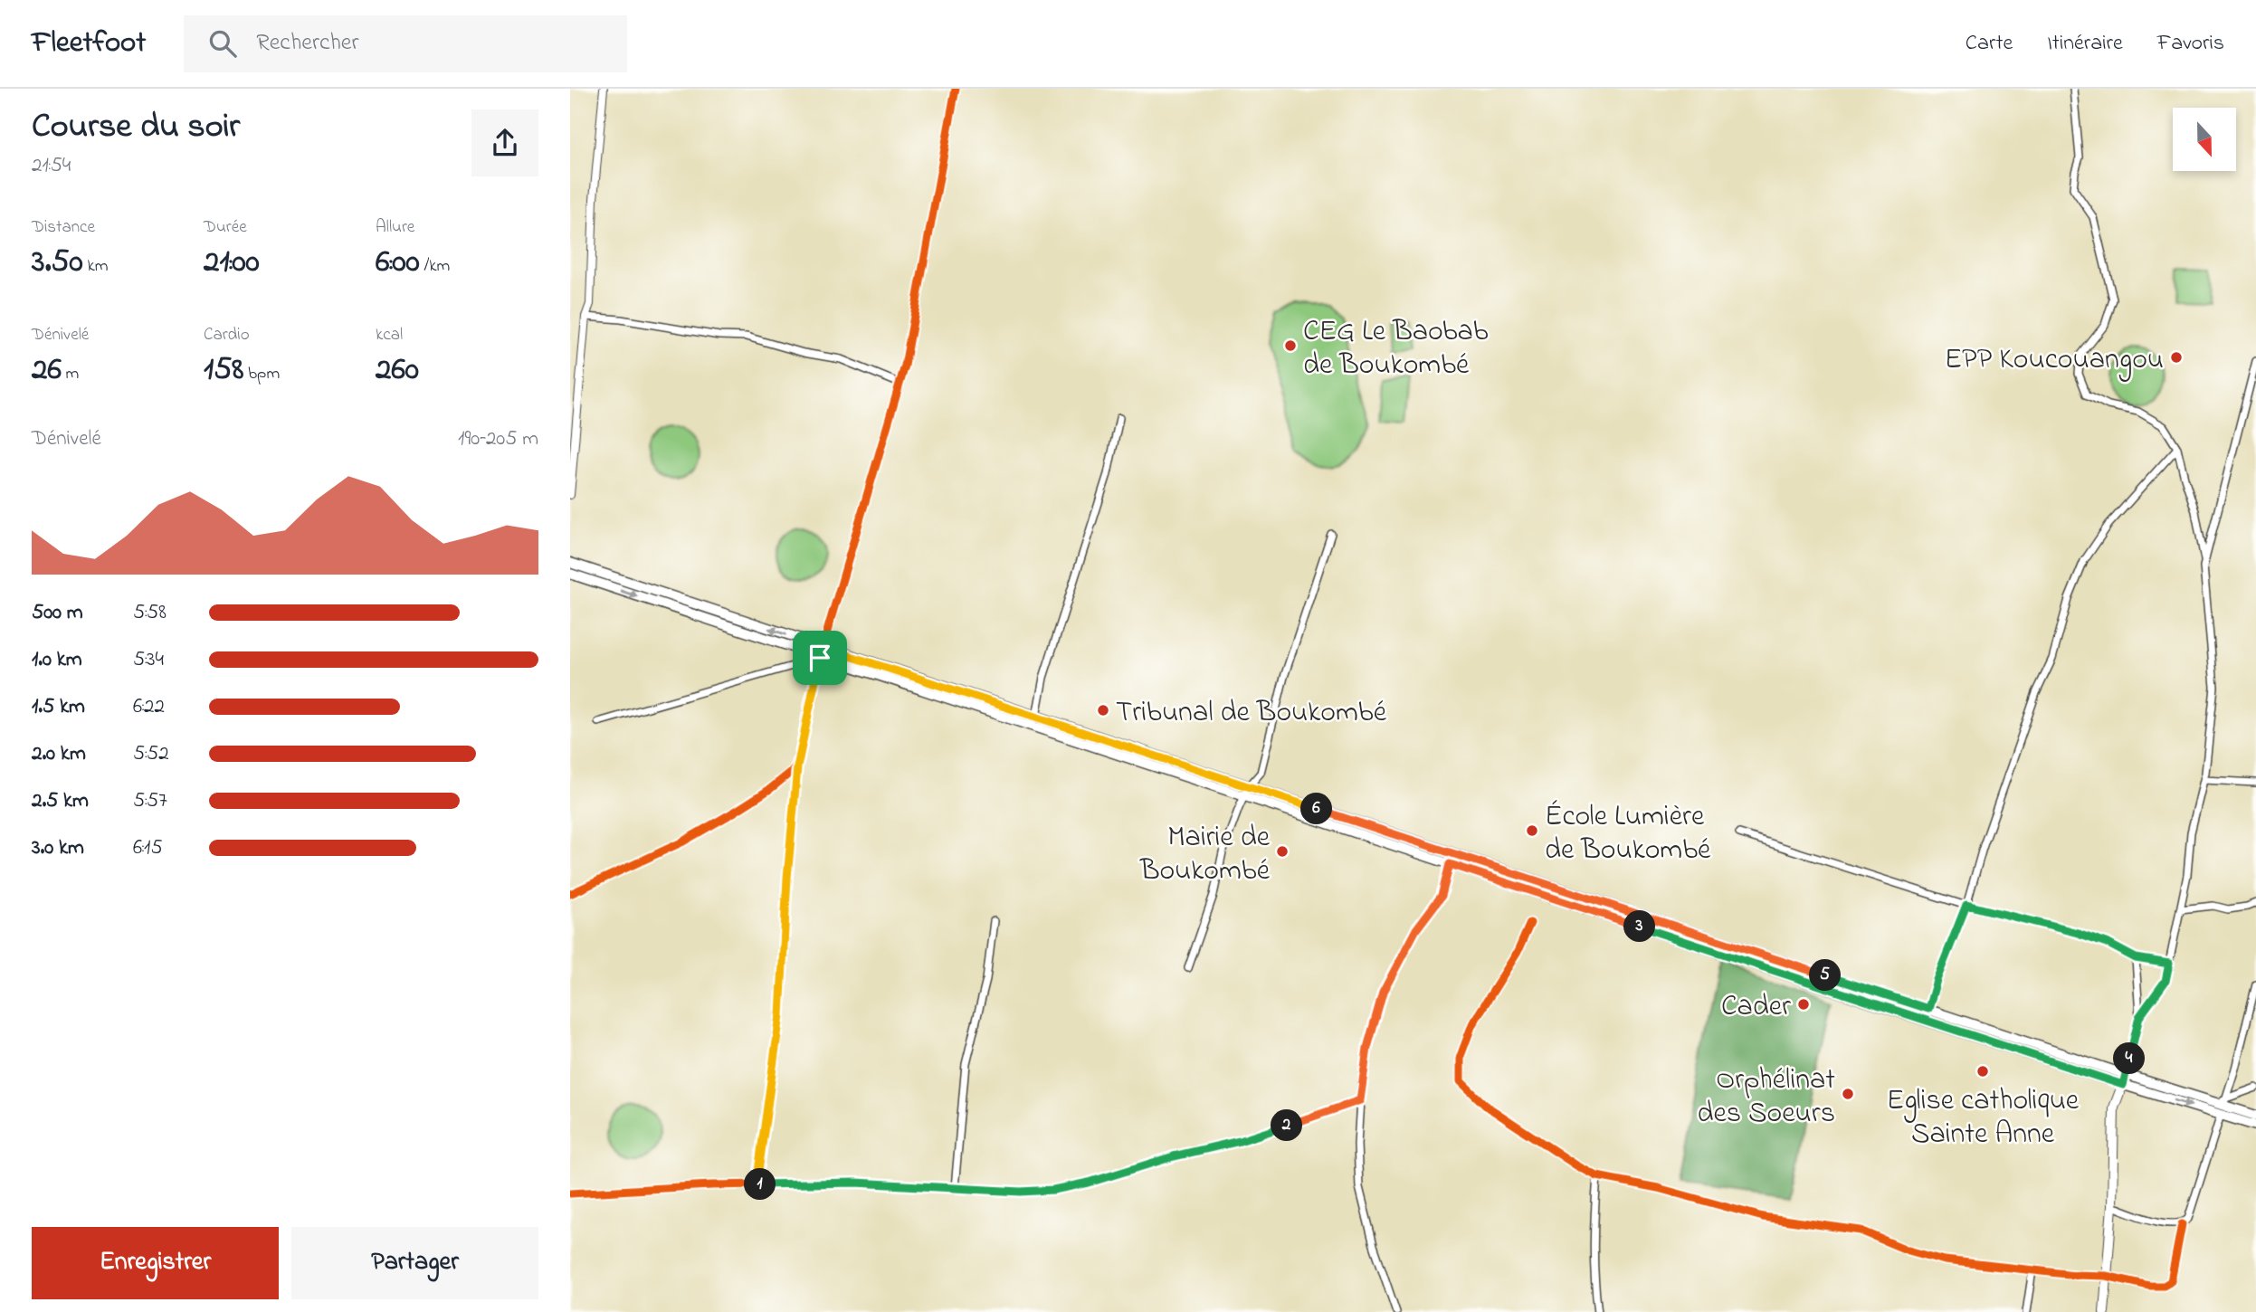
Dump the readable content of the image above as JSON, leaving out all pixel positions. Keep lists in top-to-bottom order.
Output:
{
  "places": [
    "CEG Le Baobab de Boukombé",
    "EPP Koucouangou",
    "Tribunal de Boukombé",
    "École Lumière de Boukombé",
    "Mairie de Boukombé",
    "Cader",
    "Eglise catholique Sainte Anne",
    "Orphélinat des Soeurs"
  ],
  "north": "bottom",
  "page": {
    "header": "Fleetfoot",
    "search": "Rechercher",
    "nav": ["Carte", "Itinéraire", "Favoris"],
    "heading": ["Course du soir", "21:54"],
    "stats": [
      ["Distance", "3.50 km"],
      ["Durée", "21:00"],
      ["Allure", "6:00 /km"],
      ["Dénivelé", "26 m"],
      ["Cardio", "158 bpm"],
      ["kcal", "260"]
    ],
    "chart": ["Dénivelé", "190–205 m"],
    "list": [
      {
        "name": "500 m",
        "note": "5:58"
      },
      {
        "name": "1.0 km",
        "note": "5:34"
      },
      {
        "name": "1.5 km",
        "note": "6:22"
      },
      {
        "name": "2.0 km",
        "note": "5:52"
      },
      {
        "name": "2.5 km",
        "note": "5:57"
      },
      {
        "name": "3.0 km",
        "note": "6:15"
      }
    ],
    "pins": [
      "6",
      "3",
      "5",
      "4",
      "2",
      "1"
    ],
    "buttons": ["Enregistrer", "Partager"]
  }
}
